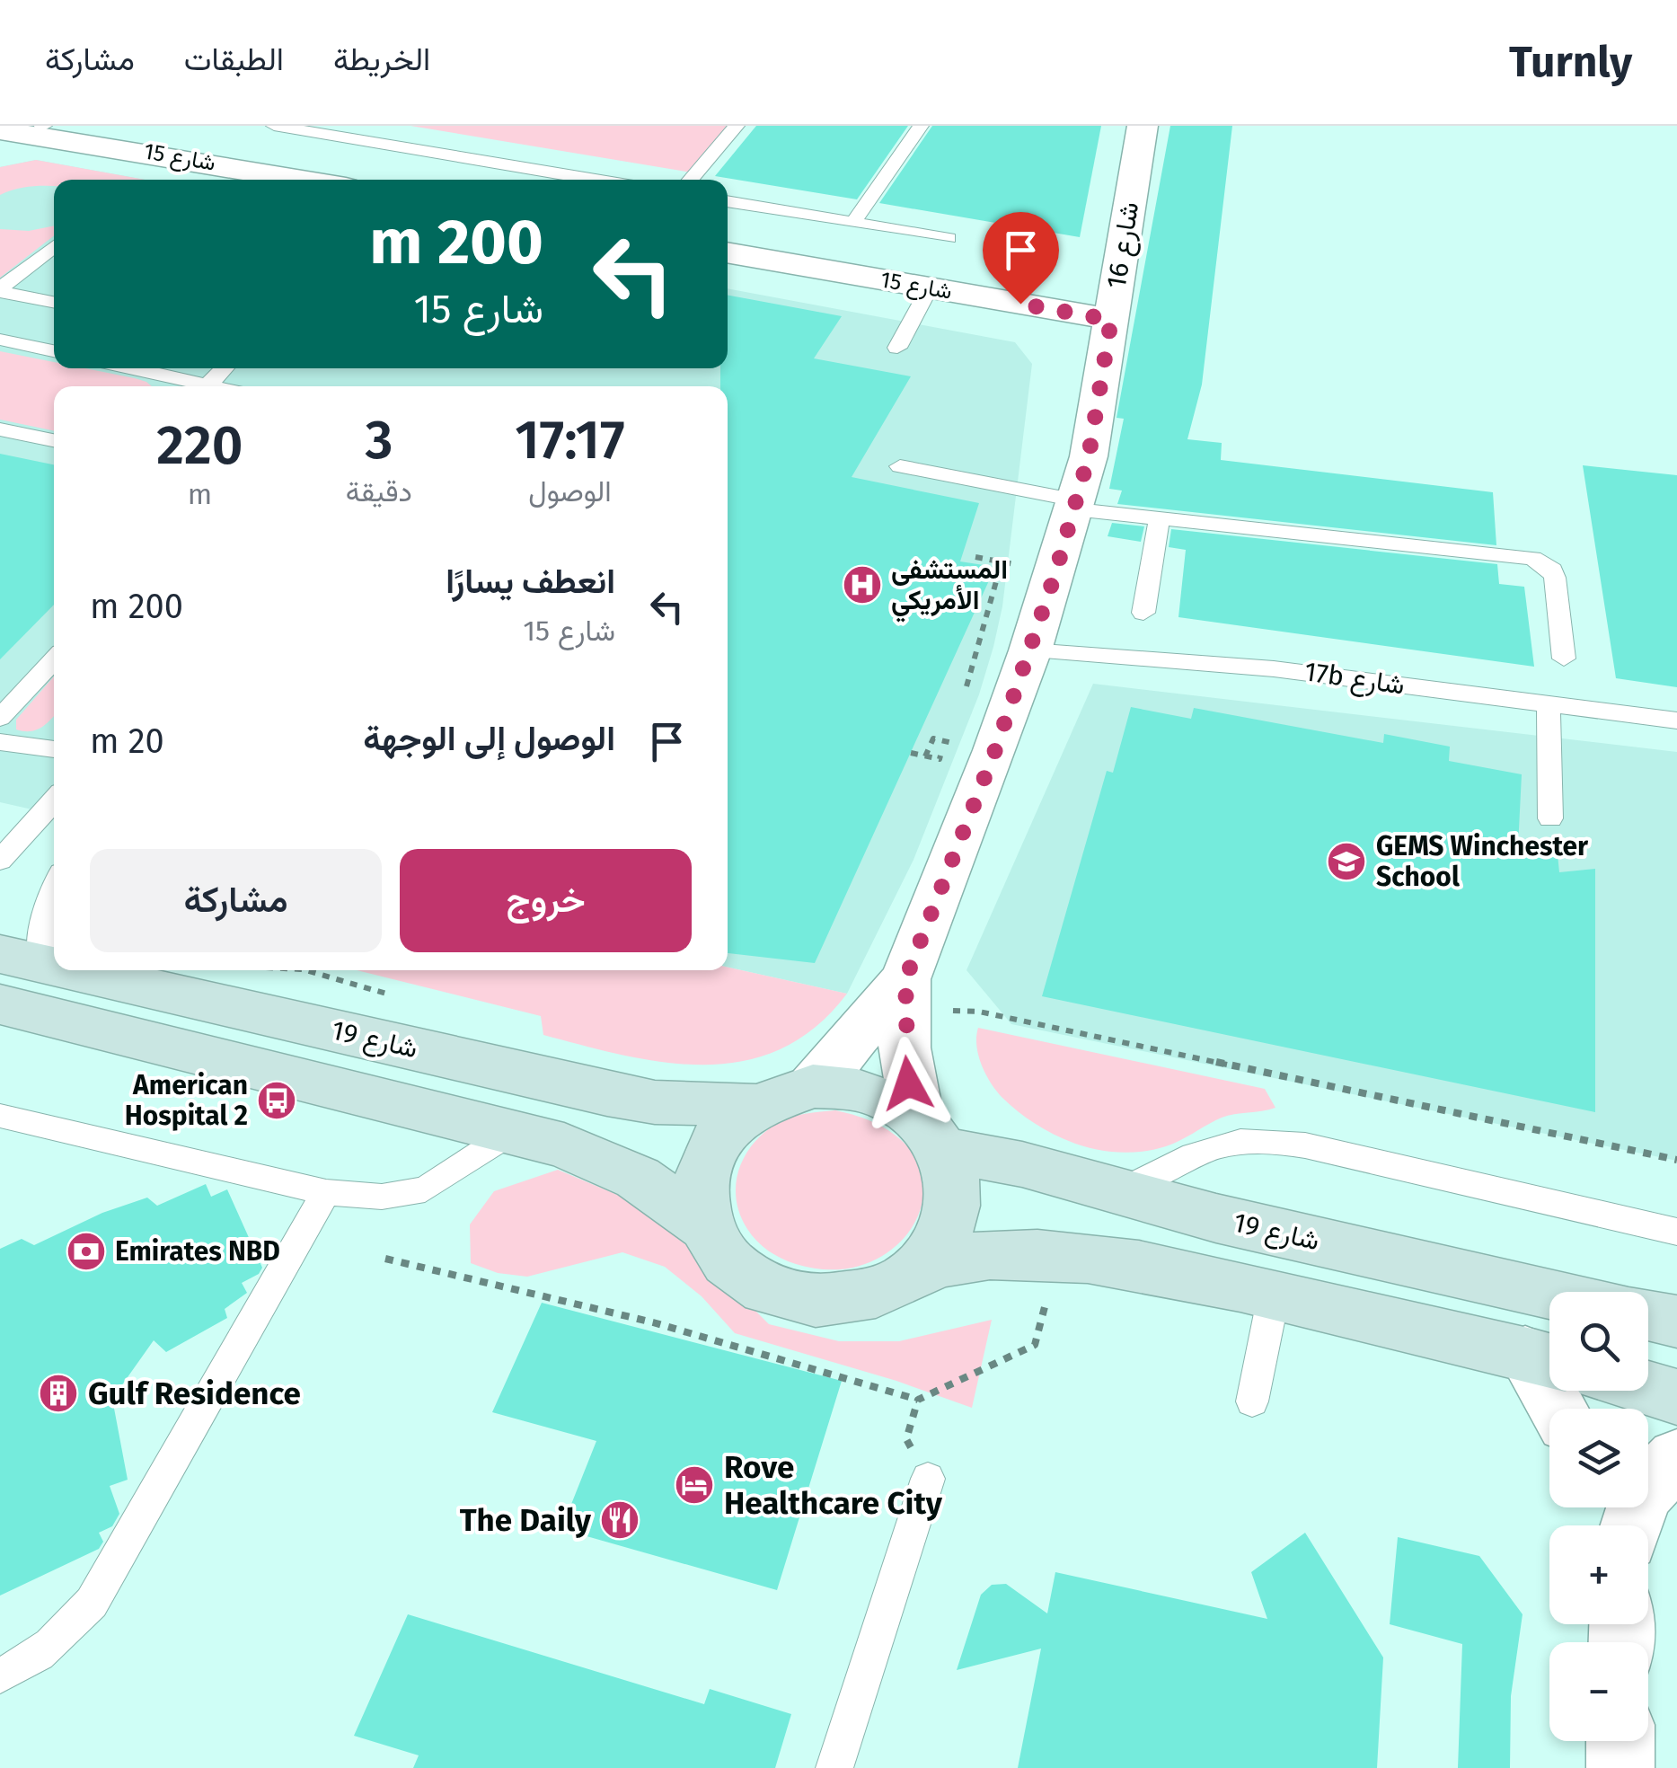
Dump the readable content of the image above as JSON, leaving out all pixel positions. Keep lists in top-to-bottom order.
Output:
{
  "streets": {
    "main road": ["شارع 19"],
    "street": ["شارع 15", "شارع 16"],
    "lane": ["17b شارع"]
  },
  "crossings": [
    ["شارع 15", "شارع 16"],
    ["شارع 16", "17b شارع"],
    ["شارع 16", "شارع 19"]
  ],
  "places": {
    "hospital": ["المستشفى الأمريكي"],
    "school or university": ["GEMS Winchester School"],
    "bus stop": ["American Hospital 2"],
    "bank": ["Emirates NBD"],
    "building": ["Gulf Residence"],
    "hotel": ["Rove Healthcare City"],
    "restaurant": ["The Daily"]
  },
  "page": {
    "header": "Turnly",
    "nav": ["الخريطة", "الطبقات", "مشاركة"],
    "turn": ["200 m", "شارع 15"],
    "eta": [
      "17:17",
      "الوصول",
      "3",
      "دقيقة",
      "220",
      "m"
    ],
    "list": [
      {
        "name": "انعطف يسارًا",
        "note": "شارع 15",
        "value": "200 m"
      },
      {
        "name": "الوصول إلى الوجهة",
        "value": "20 m"
      }
    ],
    "buttons": ["خروج", "مشاركة"],
    "map_buttons": ["+", "−"]
  }
}
